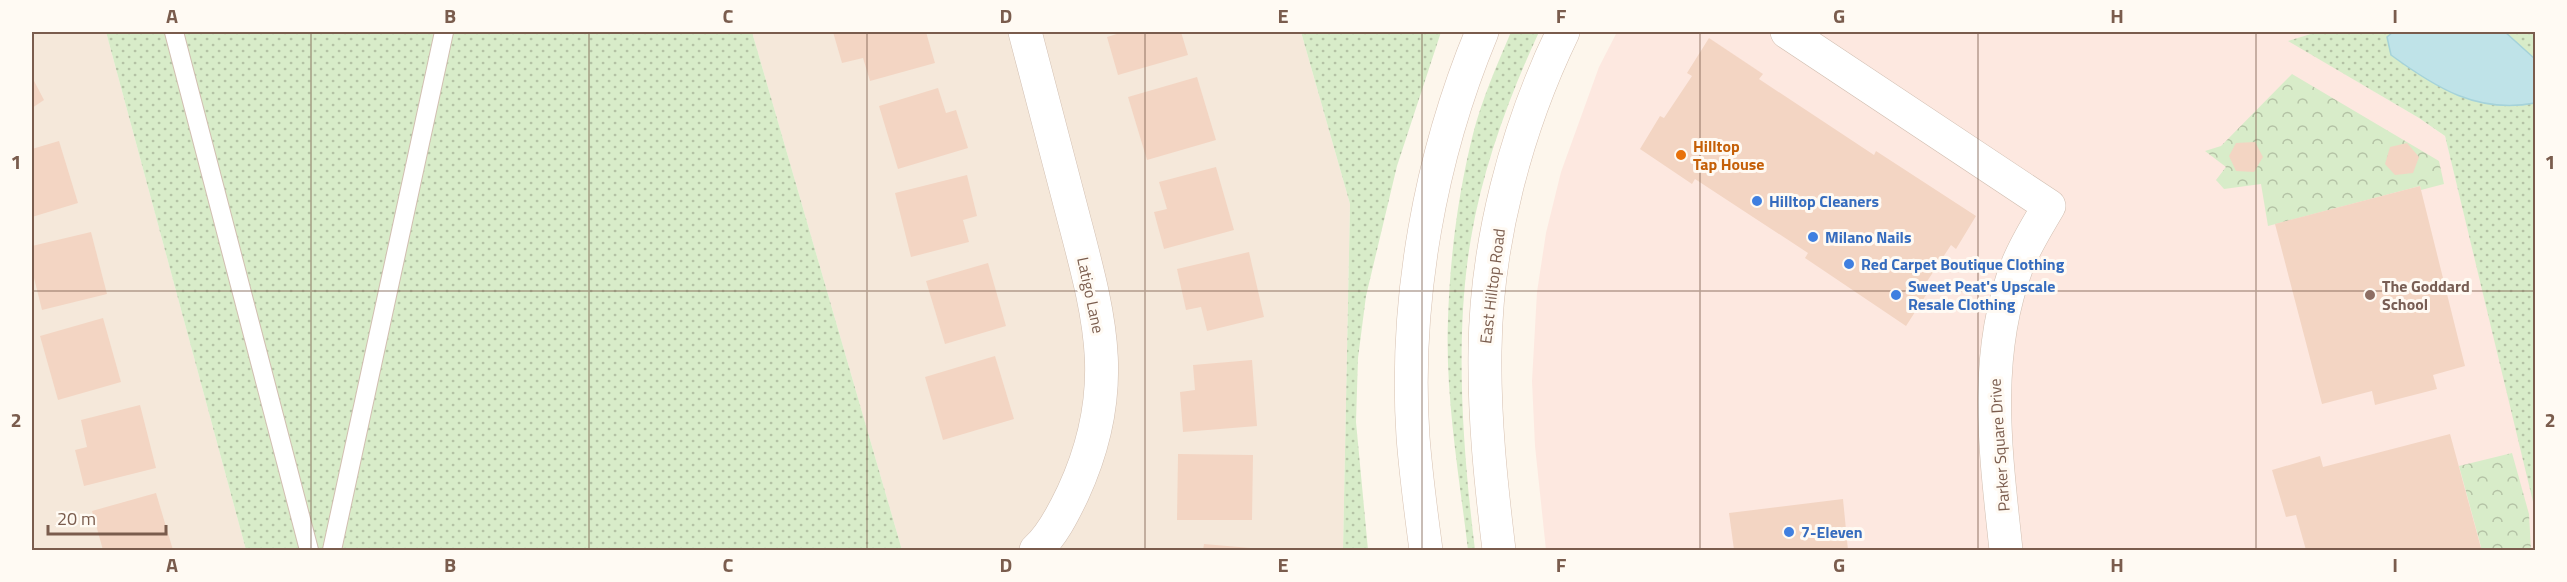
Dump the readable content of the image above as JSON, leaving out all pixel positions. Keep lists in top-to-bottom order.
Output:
{
  "streets": {
    "street": ["East Hilltop Road", "Latigo Lane", "Parker Square Drive"]
  },
  "places": [
    "Hilltop Tap House",
    "Hilltop Cleaners",
    "Milano Nails",
    "Red Carpet Boutique Clothing",
    "Sweet Peat's Upscale Resale Clothing",
    "The Goddard School",
    "7-Eleven"
  ],
  "scale_bar": "20 m",
  "grid": {
    "columns": [
      "A",
      "B",
      "C",
      "D",
      "E",
      "F",
      "G",
      "H",
      "I"
    ],
    "rows": ["1", "2"]
  }
}
